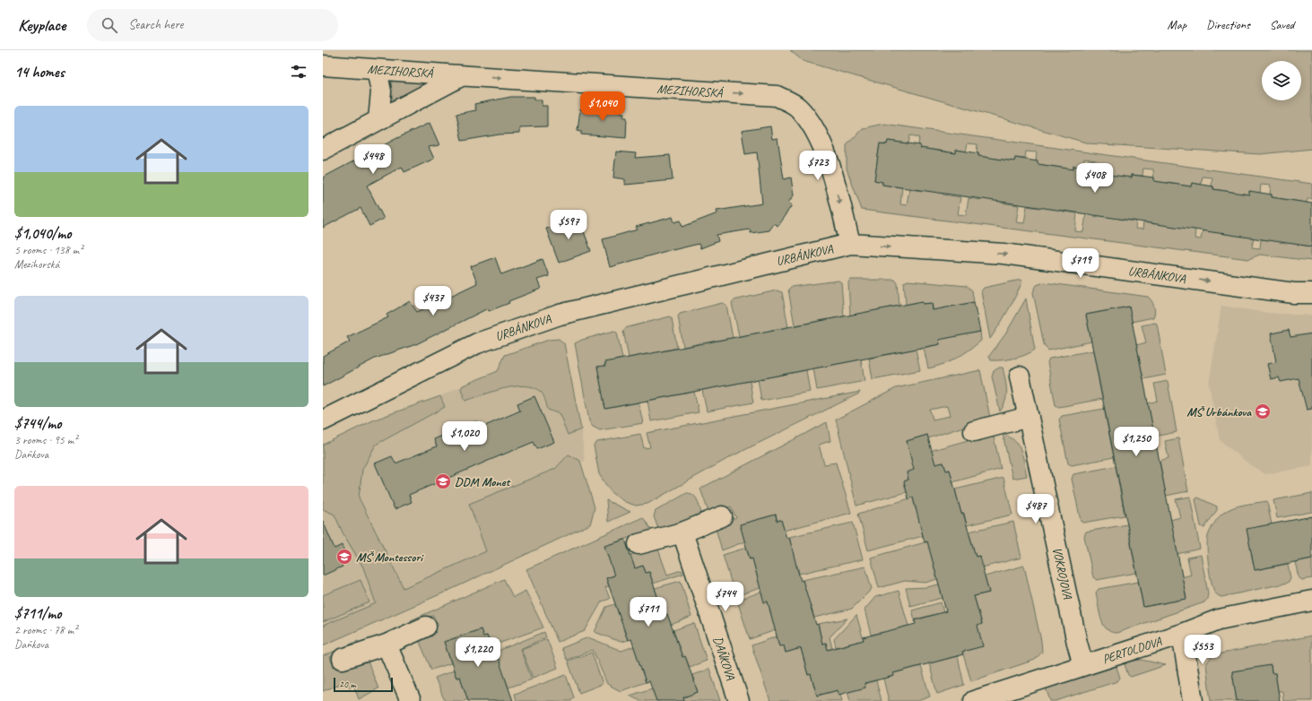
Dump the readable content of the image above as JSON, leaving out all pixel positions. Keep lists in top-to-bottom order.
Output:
{
  "streets": {
    "street": [
      "MEZIHORSKÁ",
      "URBÁNKOVA",
      "VOKROJOVA",
      "PERTOLDOVA",
      "DAŇKOVA"
    ]
  },
  "crossings": [
    ["MEZIHORSKÁ", "URBÁNKOVA"],
    ["VOKROJOVA", "PERTOLDOVA"]
  ],
  "one_way": ["MEZIHORSKÁ", "URBÁNKOVA"],
  "places": {
    "school or university": ["MŠ Urbánkova", "DDM Monet", "MŠ Montessori"]
  },
  "scale_bar": "20 m",
  "page": {
    "header": "Keyplace",
    "search": "Search here",
    "nav": ["Map", "Directions", "Saved"],
    "heading": "14 homes",
    "price": [
      "$1,040",
      "$448",
      "$723",
      "$408",
      "$597",
      "$719",
      "$437",
      "$1,020",
      "$1,250",
      "$487",
      "$744",
      "$711",
      "$553",
      "$1,220"
    ],
    "list": [
      {
        "name": "$1,040/mo",
        "note": "5 rooms · 138 m² · Mezihorská"
      },
      {
        "name": "$744/mo",
        "note": "3 rooms · 95 m² · Daňkova"
      },
      {
        "name": "$711/mo",
        "note": "2 rooms · 78 m² · Daňkova"
      }
    ],
    "scale": "20 m"
  }
}
